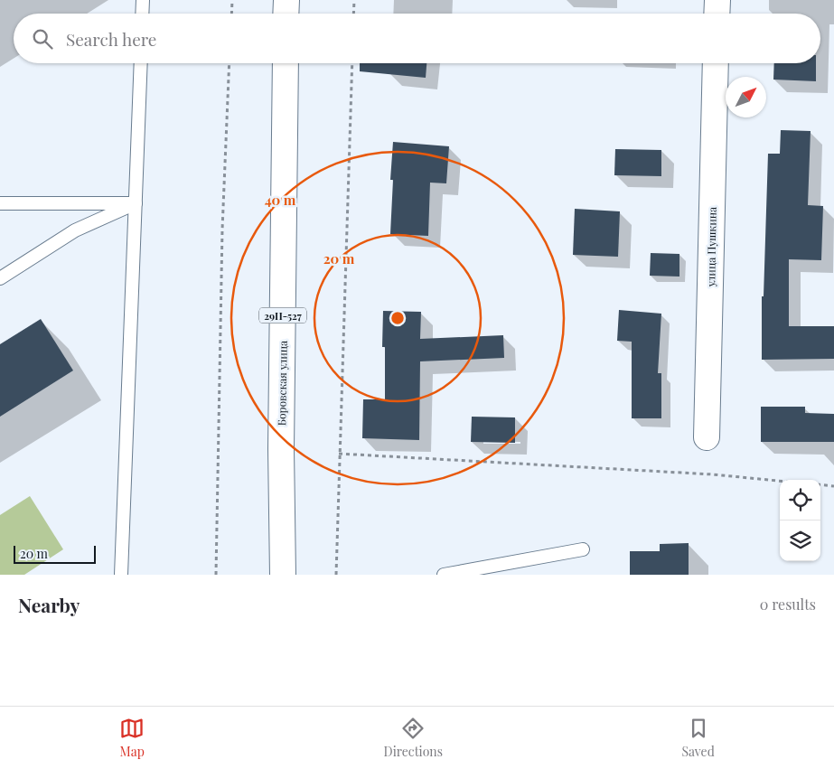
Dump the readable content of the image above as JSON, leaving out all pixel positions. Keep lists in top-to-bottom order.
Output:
{
  "streets": {
    "main road": ["улица Пушкина", "29Н-527", "Боровская улица"]
  },
  "scale_bar": "20 m",
  "north": "top right",
  "page": {
    "search": "Search here",
    "scale": "20 m",
    "heading": ["Nearby", "0 results"],
    "nav": ["Map", "Directions", "Saved"]
  },
  "rings": ["40 m", "20 m"]
}
